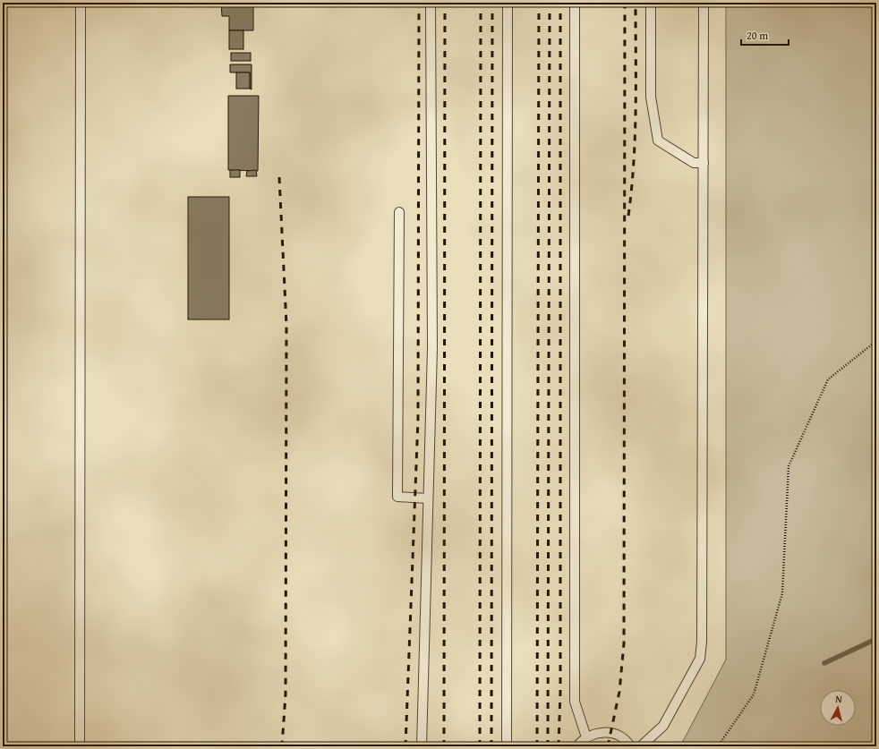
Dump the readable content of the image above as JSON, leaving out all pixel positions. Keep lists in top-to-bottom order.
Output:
{
  "scale_bar": "20 m",
  "north": "top"
}
